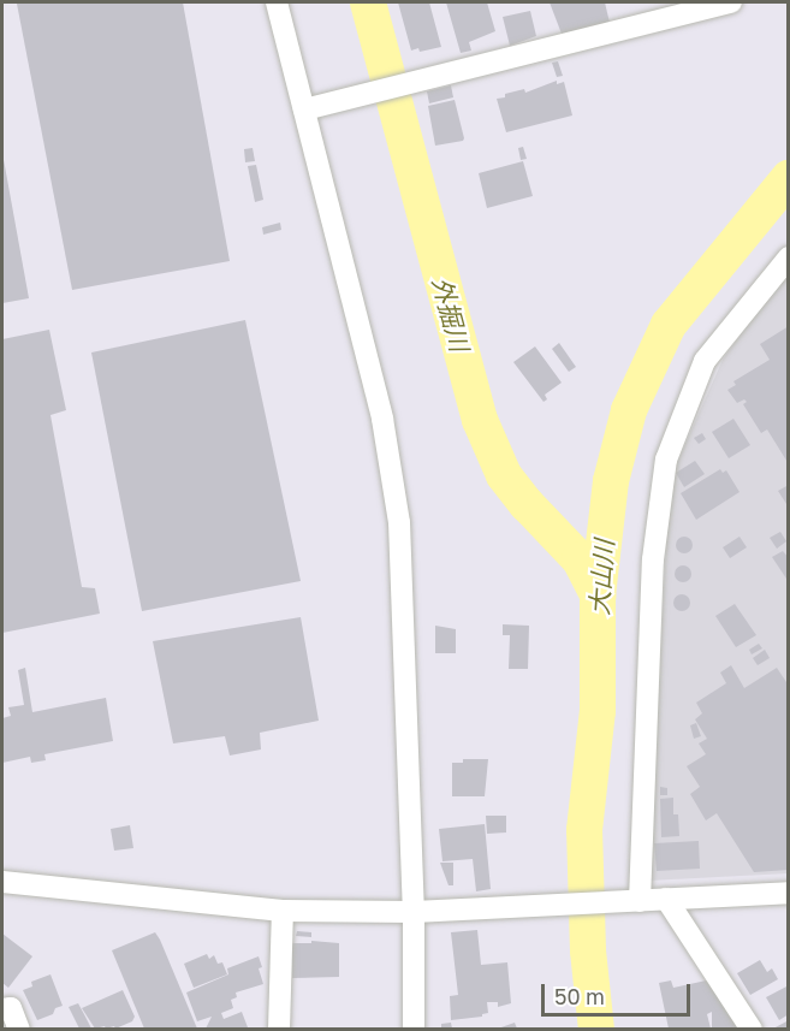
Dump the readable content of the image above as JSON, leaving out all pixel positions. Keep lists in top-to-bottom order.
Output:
{
  "water": ["外掘川", "大山川"],
  "scale_bar": "50 m"
}
